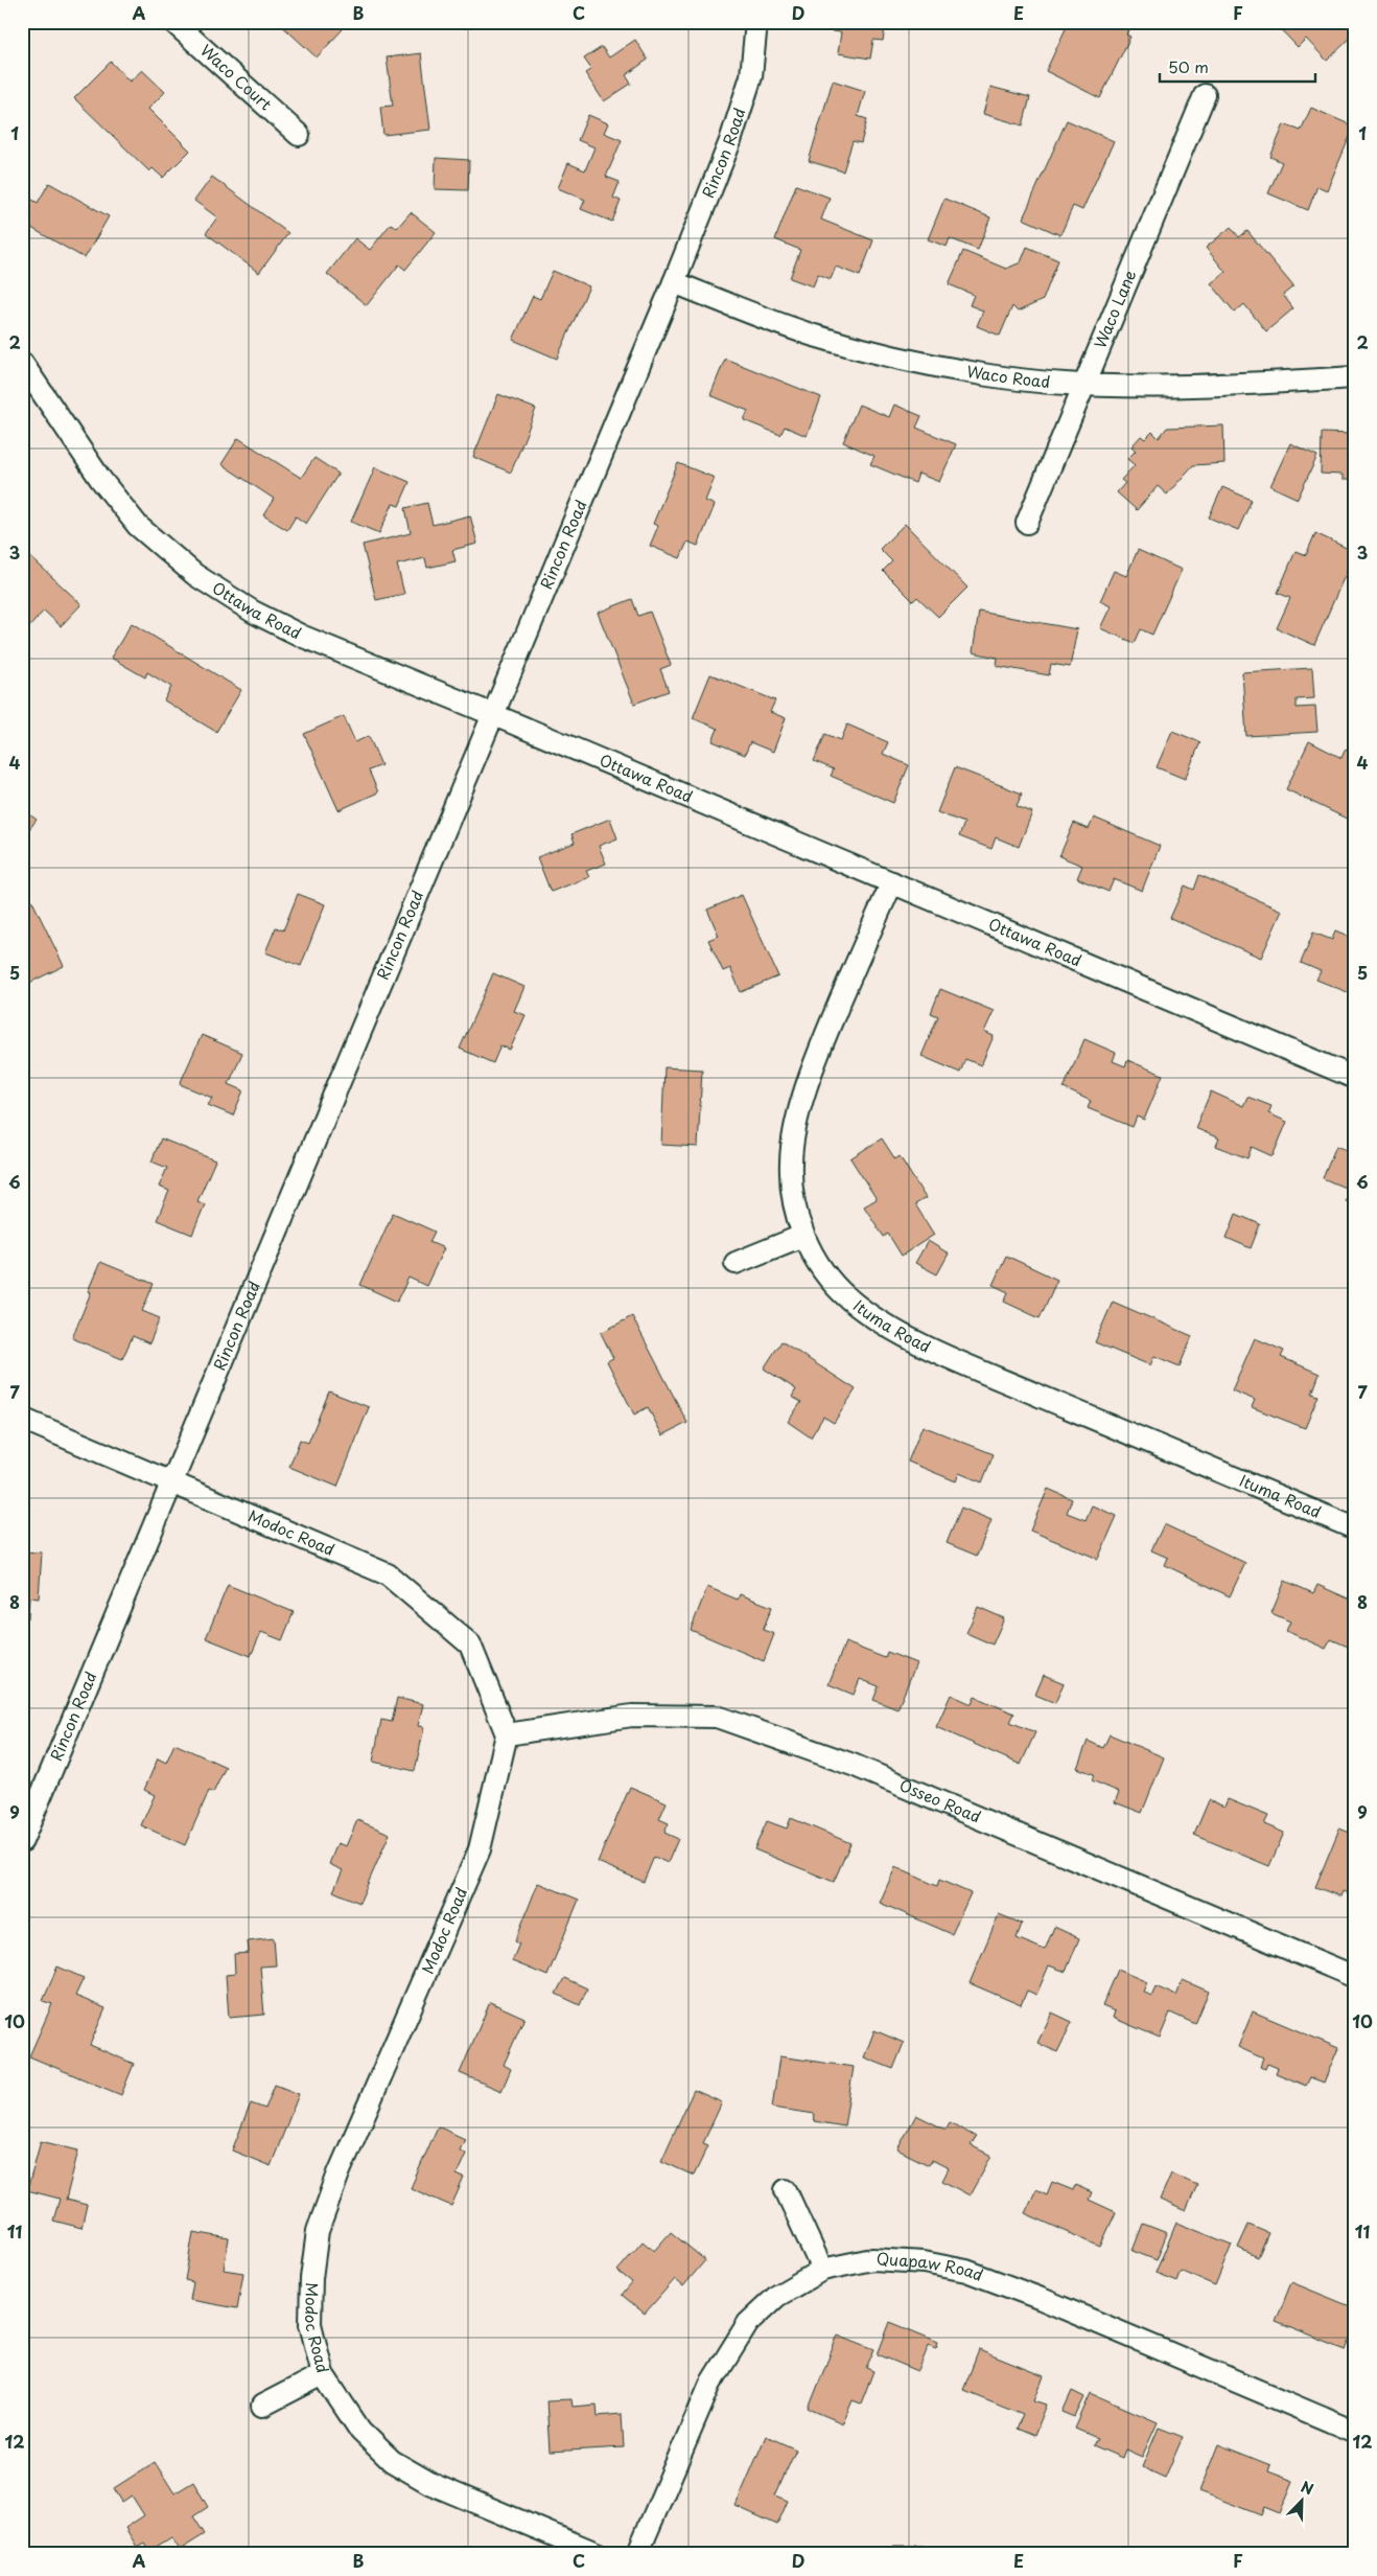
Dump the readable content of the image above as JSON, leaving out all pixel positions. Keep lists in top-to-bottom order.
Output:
{
  "streets": {
    "street": [
      "Waco Court",
      "Rincon Road",
      "Waco Lane",
      "Waco Road",
      "Ottawa Road",
      "Ituma Road",
      "Modoc Road",
      "Osseo Road",
      "Quapaw Road"
    ]
  },
  "crossings": [
    ["Rincon Road", "Waco Road"],
    ["Rincon Road", "Ottawa Road"],
    ["Rincon Road", "Modoc Road"],
    ["Waco Lane", "Waco Road"],
    ["Ottawa Road", "Ituma Road"],
    ["Modoc Road", "Osseo Road"]
  ],
  "scale_bar": "50 m",
  "north": "top right",
  "grid": {
    "columns": [
      "A",
      "B",
      "C",
      "D",
      "E",
      "F"
    ],
    "rows": [
      "1",
      "2",
      "3",
      "4",
      "5",
      "6",
      "7",
      "8",
      "9",
      "10",
      "11",
      "12"
    ]
  }
}
